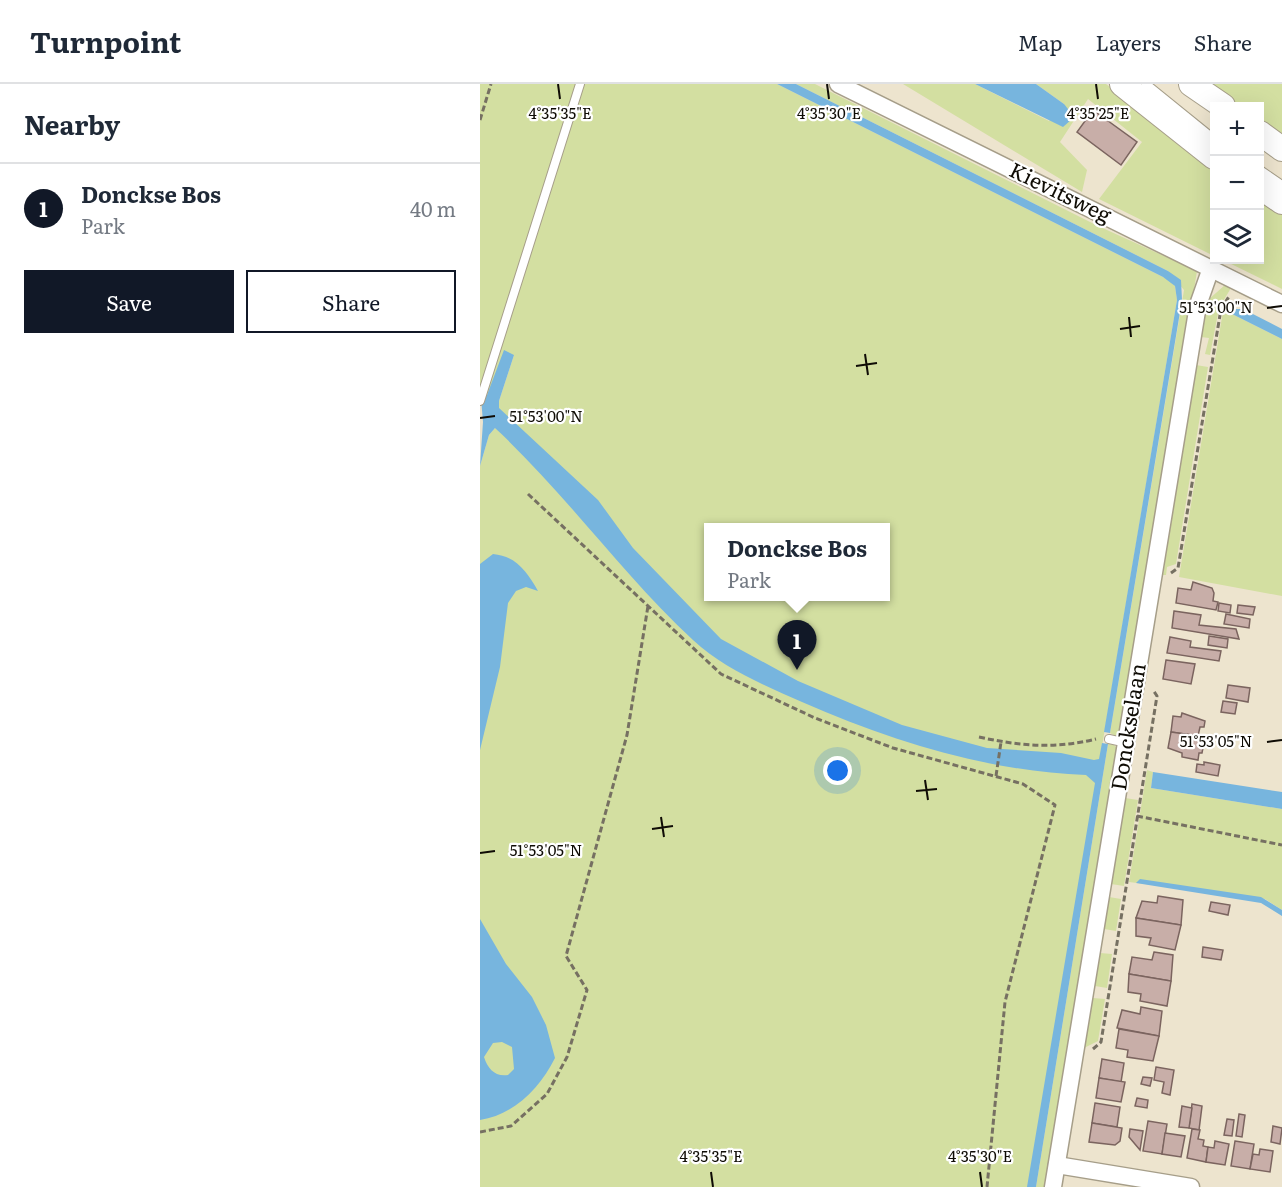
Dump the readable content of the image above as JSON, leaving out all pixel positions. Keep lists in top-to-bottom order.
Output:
{
  "streets": {
    "street": ["Kievitsweg", "Donckselaan"]
  },
  "crossings": [
    ["Kievitsweg", "Donckselaan"]
  ],
  "page": {
    "header": "Turnpoint",
    "nav": ["Map", "Layers", "Share"],
    "heading": "Nearby",
    "map_buttons": ["+", "−"],
    "list": [
      {
        "mark": "1",
        "name": "Donckse Bos",
        "note": "Park",
        "value": "40 m"
      }
    ],
    "buttons": ["Save", "Share"],
    "popup": ["Donckse Bos", "Park"],
    "pins": "1"
  },
  "coordinates": [
    "4°35'35\"E",
    "4°35'30\"E",
    "4°35'25\"E",
    "51°53'00\"N",
    "51°53'05\"N"
  ]
}
